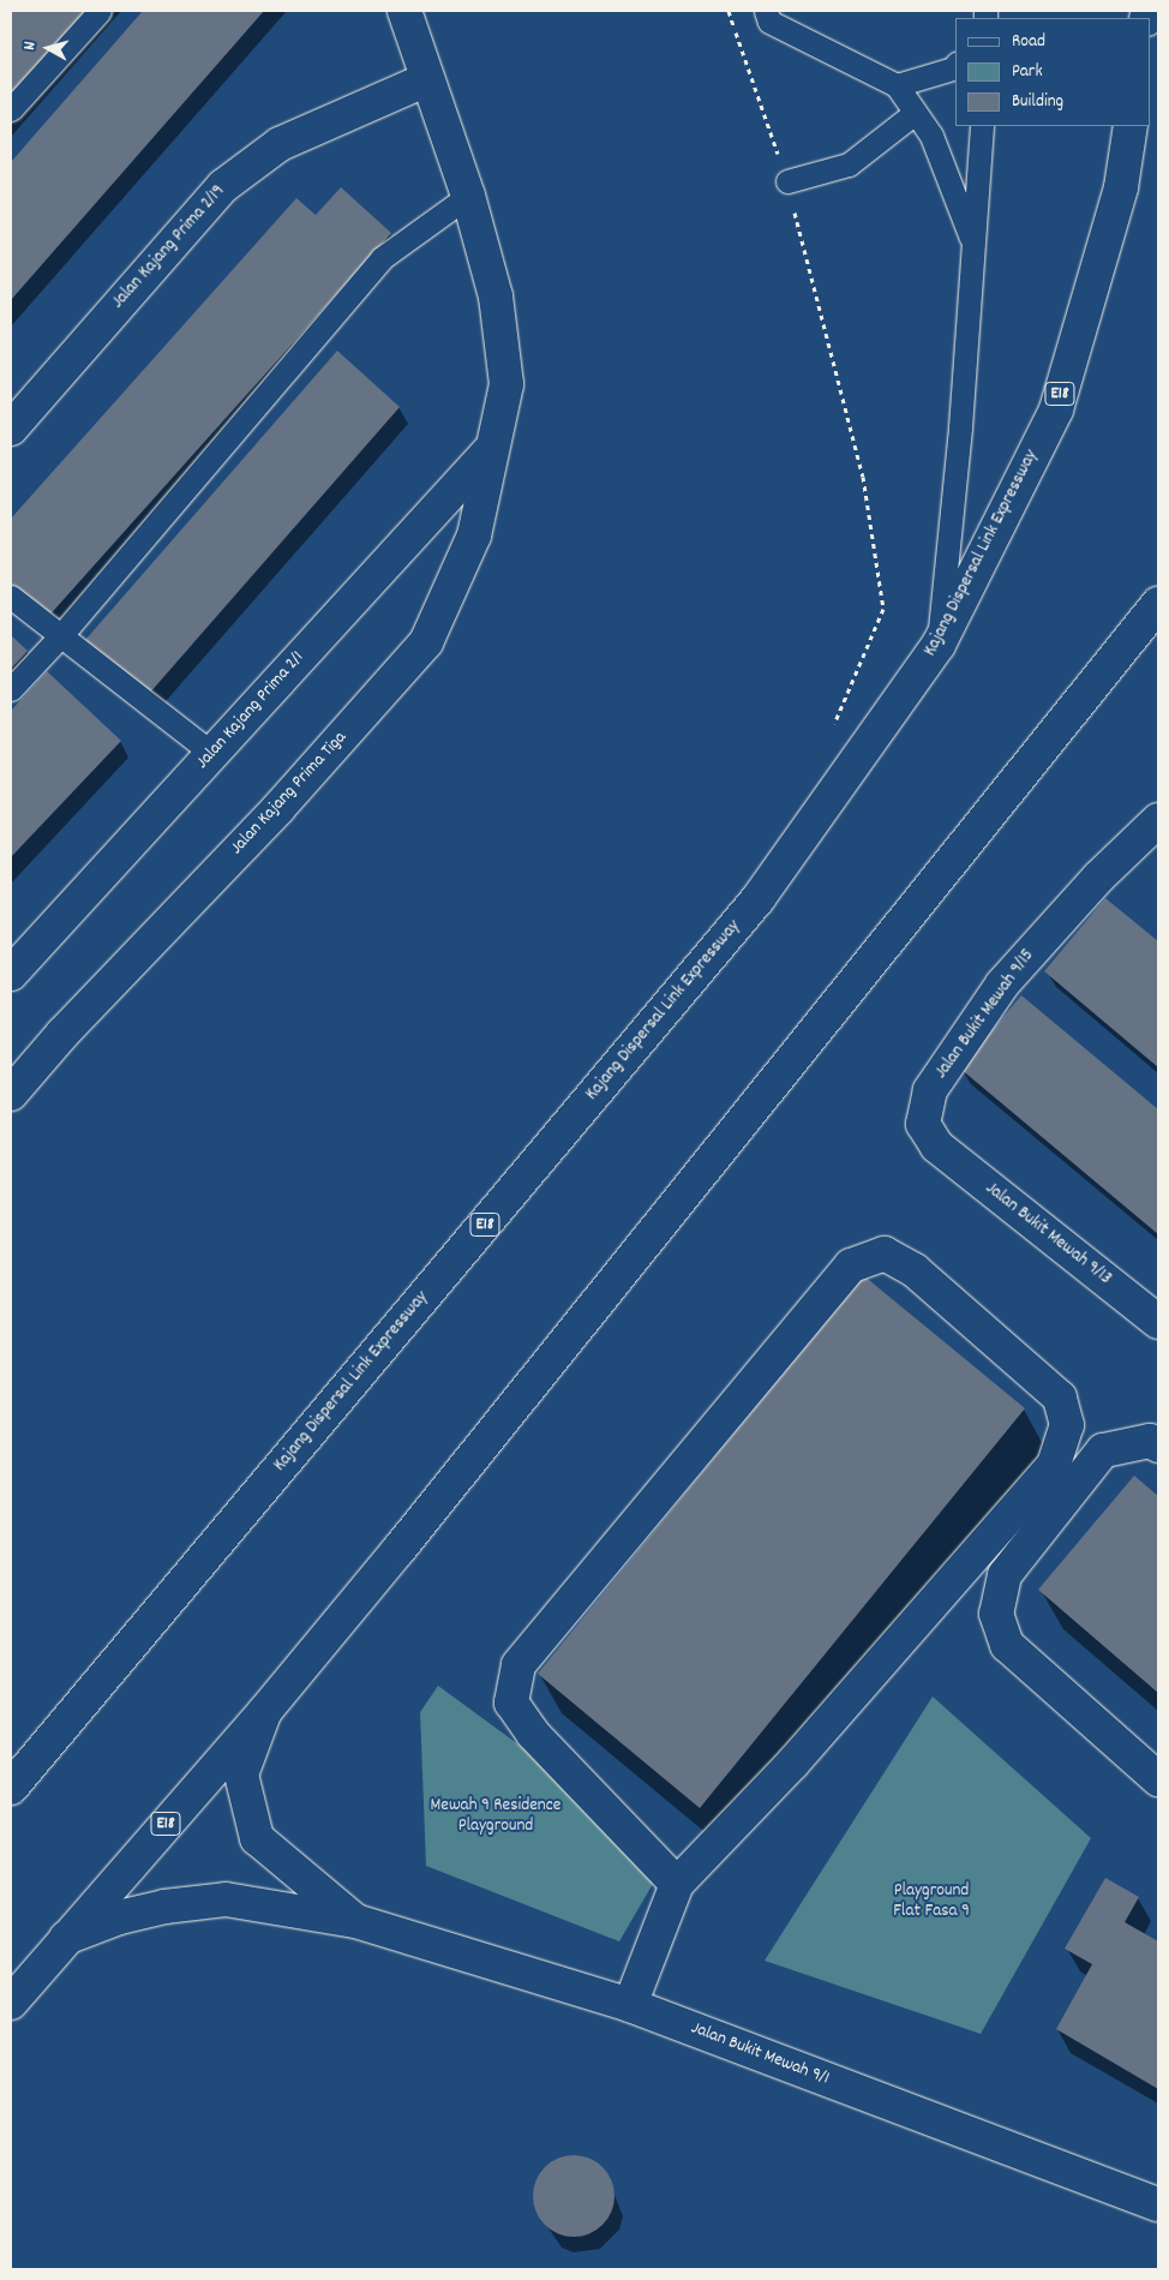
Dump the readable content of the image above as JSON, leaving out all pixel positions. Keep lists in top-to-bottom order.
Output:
{
  "streets": {
    "main road": [
      "Jalan Kajang Prima 2/19",
      "E18",
      "Kajang Dispersal Link Expressway",
      "Jalan Kajang Prima 2/1",
      "Jalan Kajang Prima Tiga",
      "Jalan Bukit Mewah 9/15",
      "Jalan Bukit Mewah 9/13",
      "Jalan Bukit Mewah 9/1"
    ]
  },
  "crossings": [
    ["E18", "Jalan Bukit Mewah 9/1"],
    ["Jalan Kajang Prima 2/1", "Jalan Kajang Prima Tiga"],
    ["Jalan Bukit Mewah 9/15", "Jalan Bukit Mewah 9/13"]
  ],
  "parks": ["Mewah 9 Residence Playground", "Playground Flat Fasa 9"],
  "legend": ["Road", "Park", "Building"],
  "north": "left"
}
